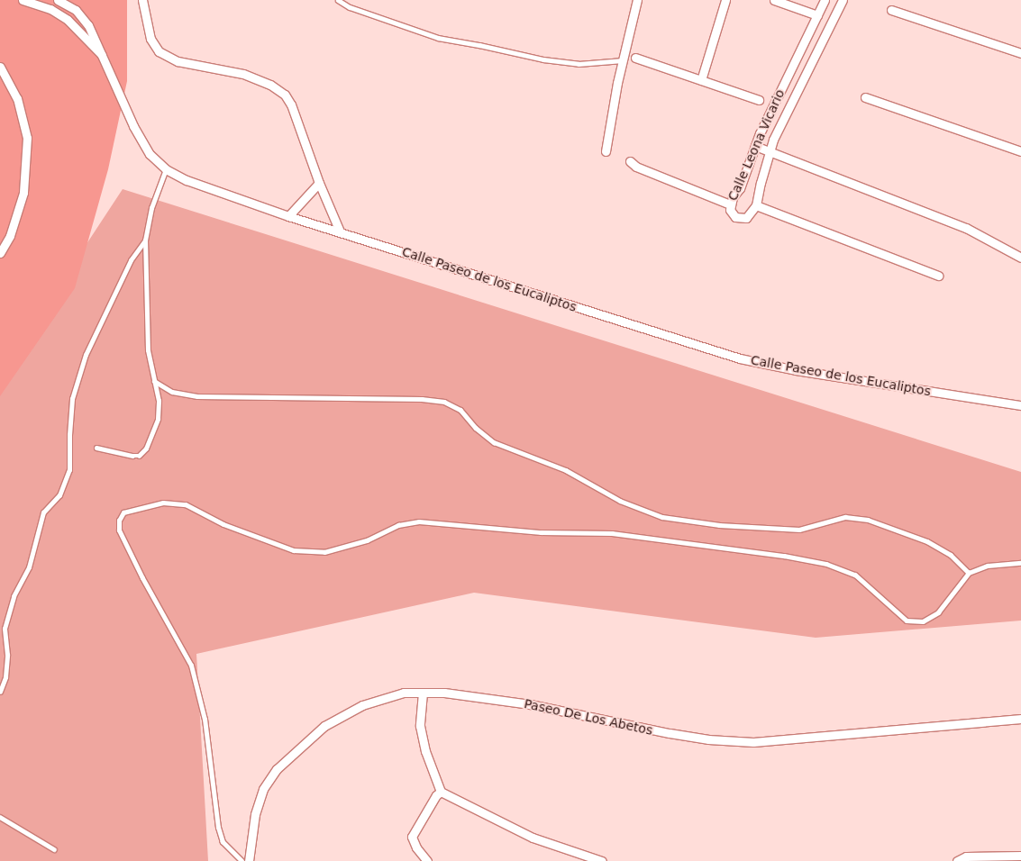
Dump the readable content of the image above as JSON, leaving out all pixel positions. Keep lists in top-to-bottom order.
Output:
{
  "streets": {
    "street": ["Calle Leona Vicario", "Calle Paseo de los Eucaliptos", "Paseo De Los Abetos"]
  }
}
